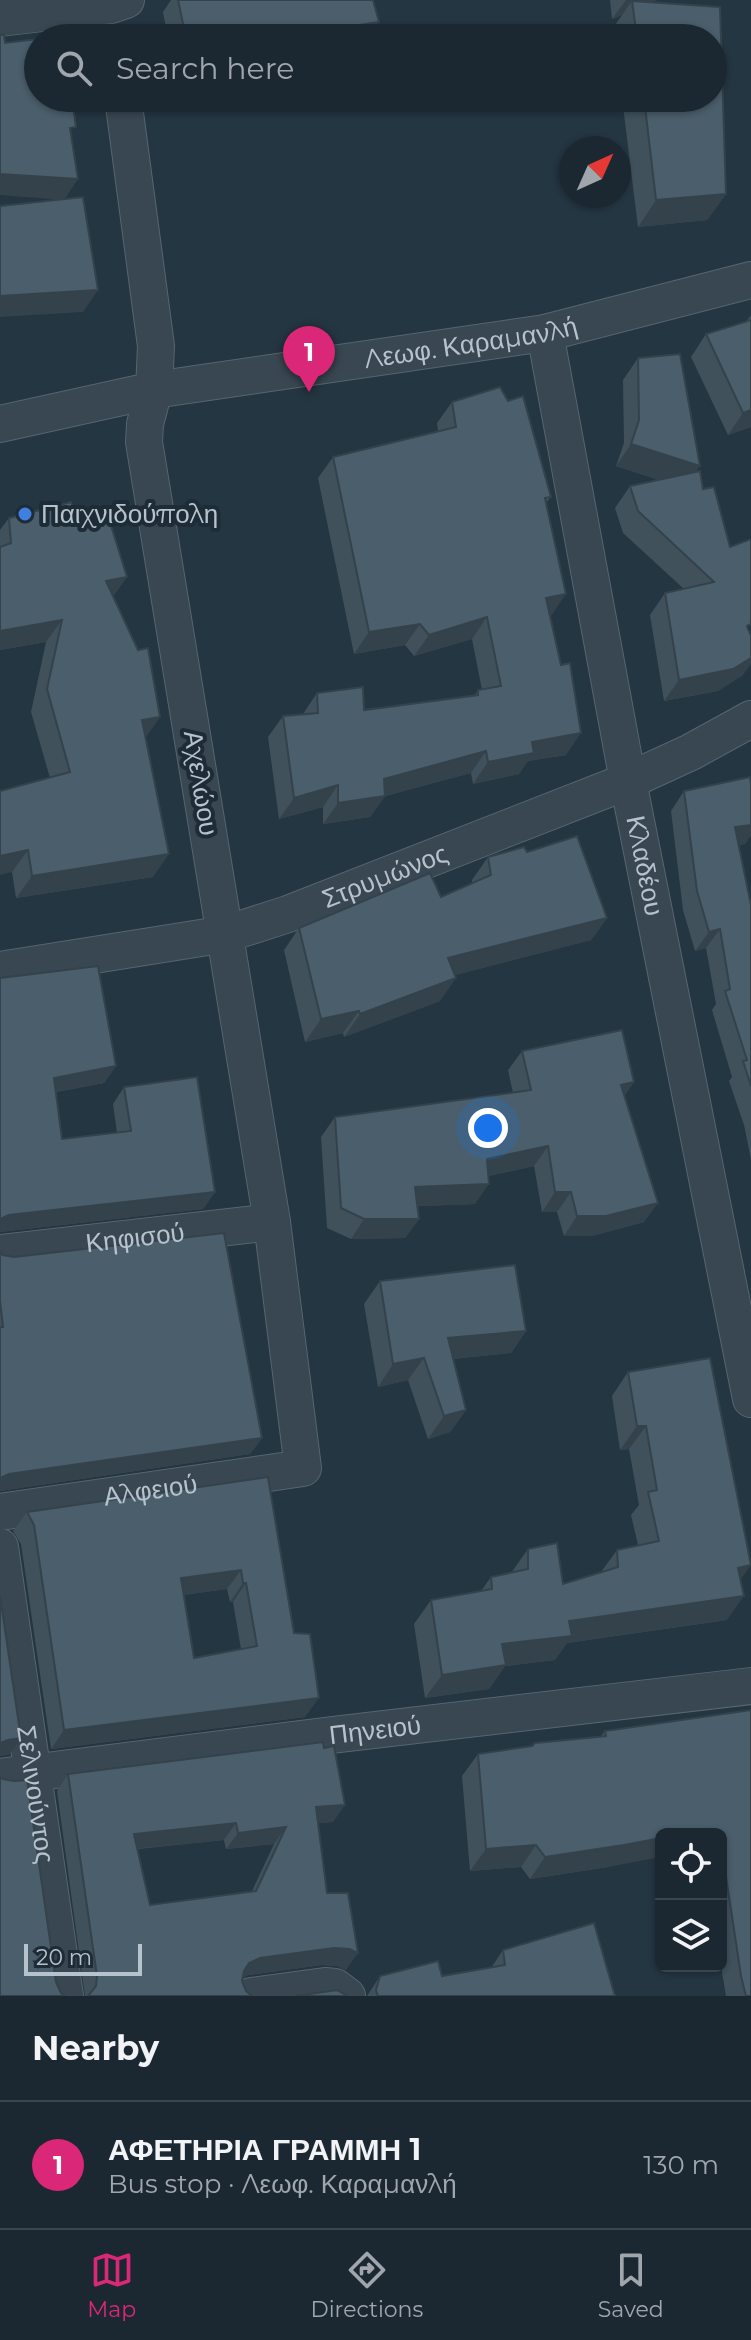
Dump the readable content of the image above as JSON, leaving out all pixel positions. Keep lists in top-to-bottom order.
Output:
{
  "streets": {
    "street": [
      "Λεωφ. Καραμανλή",
      "Αχελώου",
      "Κλαδέου",
      "Στρυμώνος",
      "Κηφισού",
      "Αλφειού",
      "Πηνειού",
      "Σελινούντος"
    ]
  },
  "crossings": [
    ["Λεωφ. Καραμανλή", "Αχελώου"],
    ["Λεωφ. Καραμανλή", "Κλαδέου"],
    ["Αχελώου", "Στρυμώνος"],
    ["Αχελώου", "Κηφισού"],
    ["Αχελώου", "Αλφειού"],
    ["Κλαδέου", "Στρυμώνος"],
    ["Πηνειού", "Σελινούντος"]
  ],
  "places": ["Παιχνιδούπολη"],
  "scale_bar": "20 m",
  "north": "top right",
  "page": {
    "search": "Search here",
    "pins": "1",
    "scale": "20 m",
    "heading": "Nearby",
    "list": [
      {
        "mark": "1",
        "name": "ΑΦΕΤΗΡΙΑ ΓΡΑΜΜΗ 1",
        "note": "Bus stop · Λεωφ. Καραμανλή",
        "value": "130 m"
      }
    ],
    "nav": ["Map", "Directions", "Saved"]
  }
}
